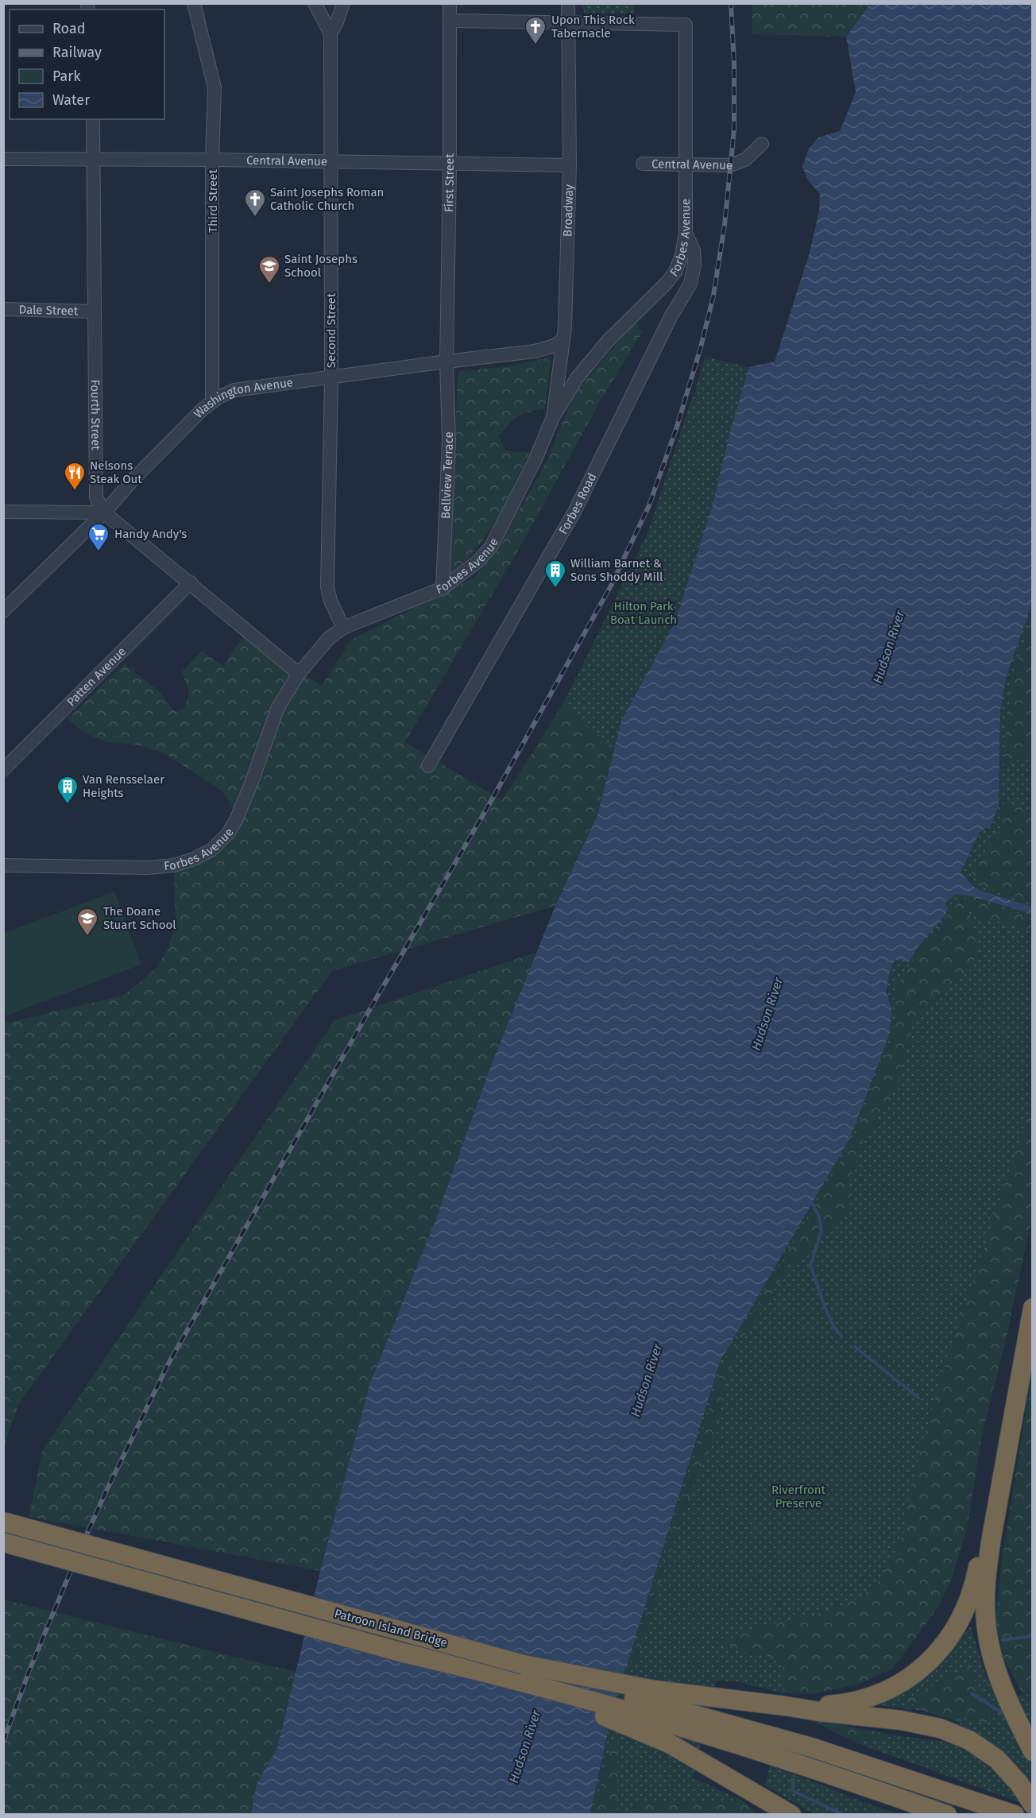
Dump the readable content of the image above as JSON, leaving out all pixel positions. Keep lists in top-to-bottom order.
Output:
{
  "streets": {
    "highway": ["Patroon Island Bridge"],
    "street": [
      "Central Avenue",
      "First Street",
      "Third Street",
      "Broadway",
      "Forbes Avenue",
      "Dale Street",
      "Second Street",
      "Washington Avenue",
      "Fourth Street",
      "Bellview Terrace",
      "Forbes Road",
      "Patten Avenue"
    ]
  },
  "crossings": [
    ["Central Avenue", "First Street"],
    ["Central Avenue", "Third Street"],
    ["Central Avenue", "Broadway"],
    ["Central Avenue", "Forbes Avenue"],
    ["Central Avenue", "Second Street"],
    ["Central Avenue", "Fourth Street"],
    ["First Street", "Washington Avenue"],
    ["First Street", "Bellview Terrace"],
    ["Third Street", "Washington Avenue"],
    ["Broadway", "Forbes Avenue"],
    ["Broadway", "Washington Avenue"],
    ["Forbes Avenue", "Second Street"],
    ["Forbes Avenue", "Fourth Street"],
    ["Forbes Avenue", "Bellview Terrace"],
    ["Forbes Avenue", "Forbes Road"],
    ["Dale Street", "Fourth Street"],
    ["Second Street", "Washington Avenue"],
    ["Washington Avenue", "Fourth Street"],
    ["Washington Avenue", "Bellview Terrace"],
    ["Fourth Street", "Patten Avenue"]
  ],
  "water": ["Hudson River"],
  "parks": ["Hilton Park Boat Launch", "Riverfront Preserve"],
  "places": {
    "church": ["Upon This Rock Tabernacle", "Saint Josephs Roman Catholic Church"],
    "school or university": ["Saint Josephs School", "The Doane Stuart School"],
    "restaurant": ["Nelsons Steak Out"],
    "supermarket": ["Handy Andy's"],
    "building": ["William Barnet & Sons Shoddy Mill", "Van Rensselaer Heights"]
  },
  "legend": [
    "Road",
    "Railway",
    "Park",
    "Water"
  ]
}
